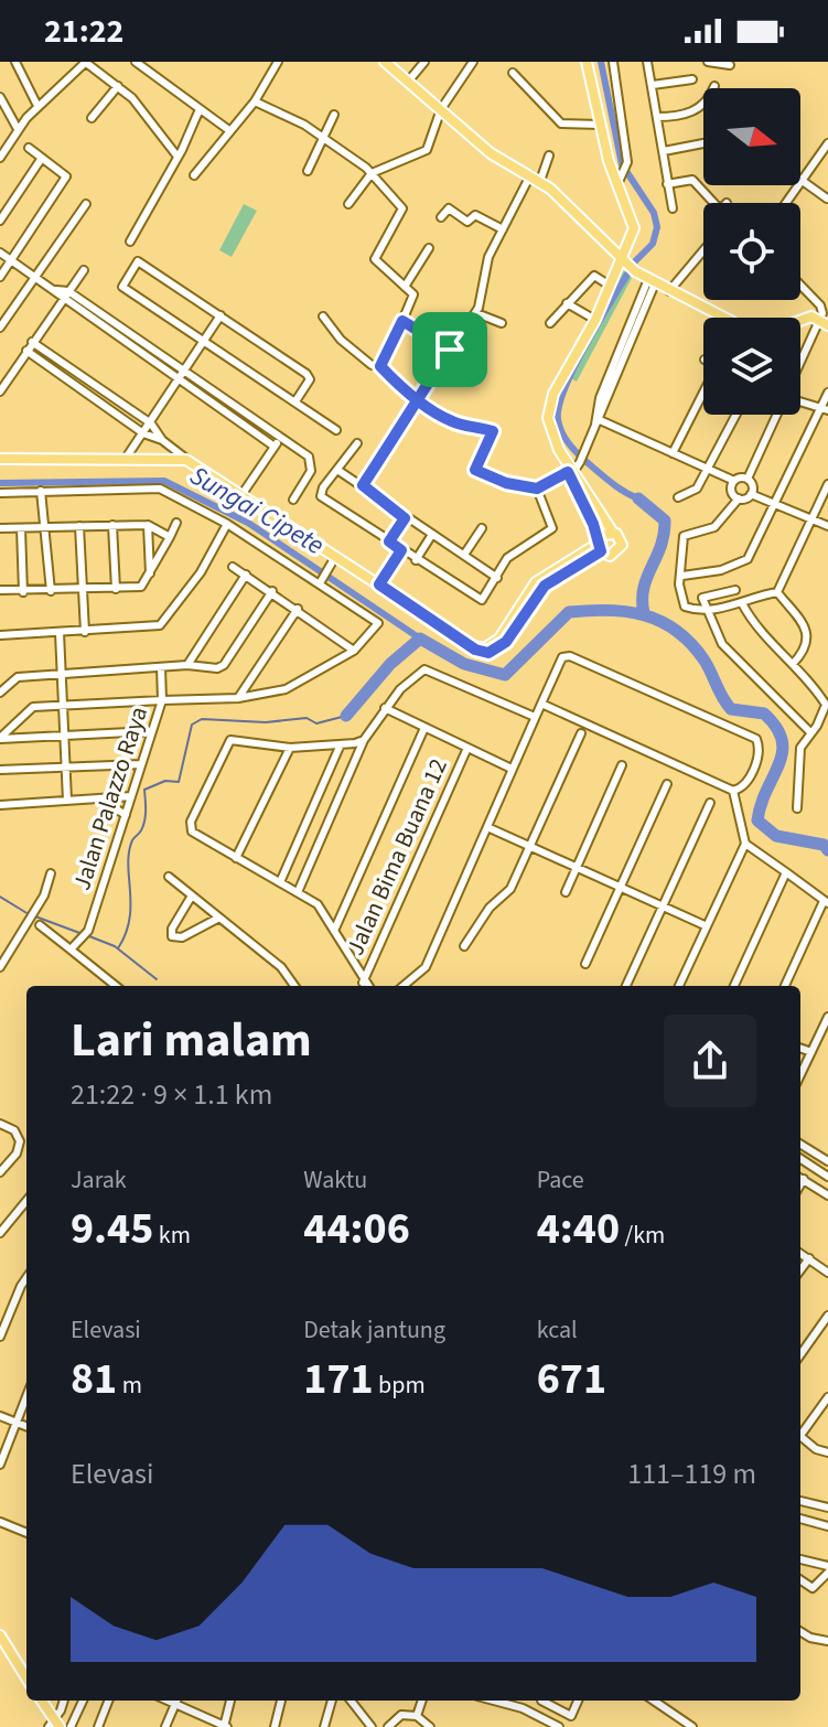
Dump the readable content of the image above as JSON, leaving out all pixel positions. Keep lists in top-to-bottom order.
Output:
{
  "streets": {
    "street": ["Jalan Palazzo Raya", "Jalan Bima Buana 12"]
  },
  "water": ["Sungai Cipete"],
  "north": "right",
  "page": {
    "status": "21:22",
    "heading": ["Lari malam", "21:22 · 9 × 1.1 km"],
    "stats": [
      ["Jarak", "9.45 km"],
      ["Waktu", "44:06"],
      ["Pace", "4:40 /km"],
      ["Elevasi", "81 m"],
      ["Detak jantung", "171 bpm"],
      ["kcal", "671"]
    ],
    "chart": ["Elevasi", "111–119 m"]
  }
}
